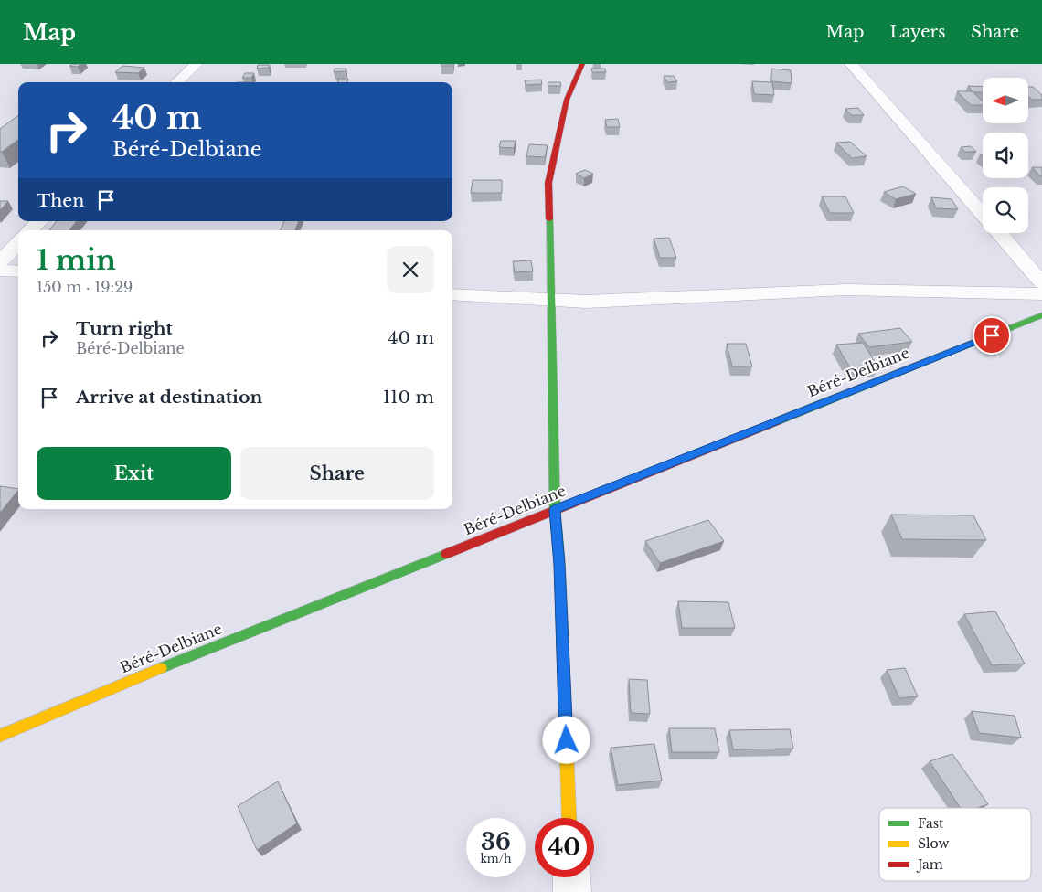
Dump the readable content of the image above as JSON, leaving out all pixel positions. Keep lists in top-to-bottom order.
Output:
{
  "streets": {
    "street": ["Béré-Delbiane"]
  },
  "legend": ["Fast", "Slow", "Jam"],
  "north": "left",
  "page": {
    "header": "Map",
    "nav": ["Map", "Layers", "Share"],
    "turn": ["40 m", "Béré-Delbiane"],
    "then": "Then",
    "heading": ["1 min", "150 m · 19:29"],
    "list": [
      {
        "name": "Turn right",
        "note": "Béré-Delbiane",
        "value": "40 m"
      },
      {
        "name": "Arrive at destination",
        "value": "110 m"
      }
    ],
    "buttons": ["Exit", "Share"],
    "speed": "36 km/h",
    "limit": "40"
  }
}
